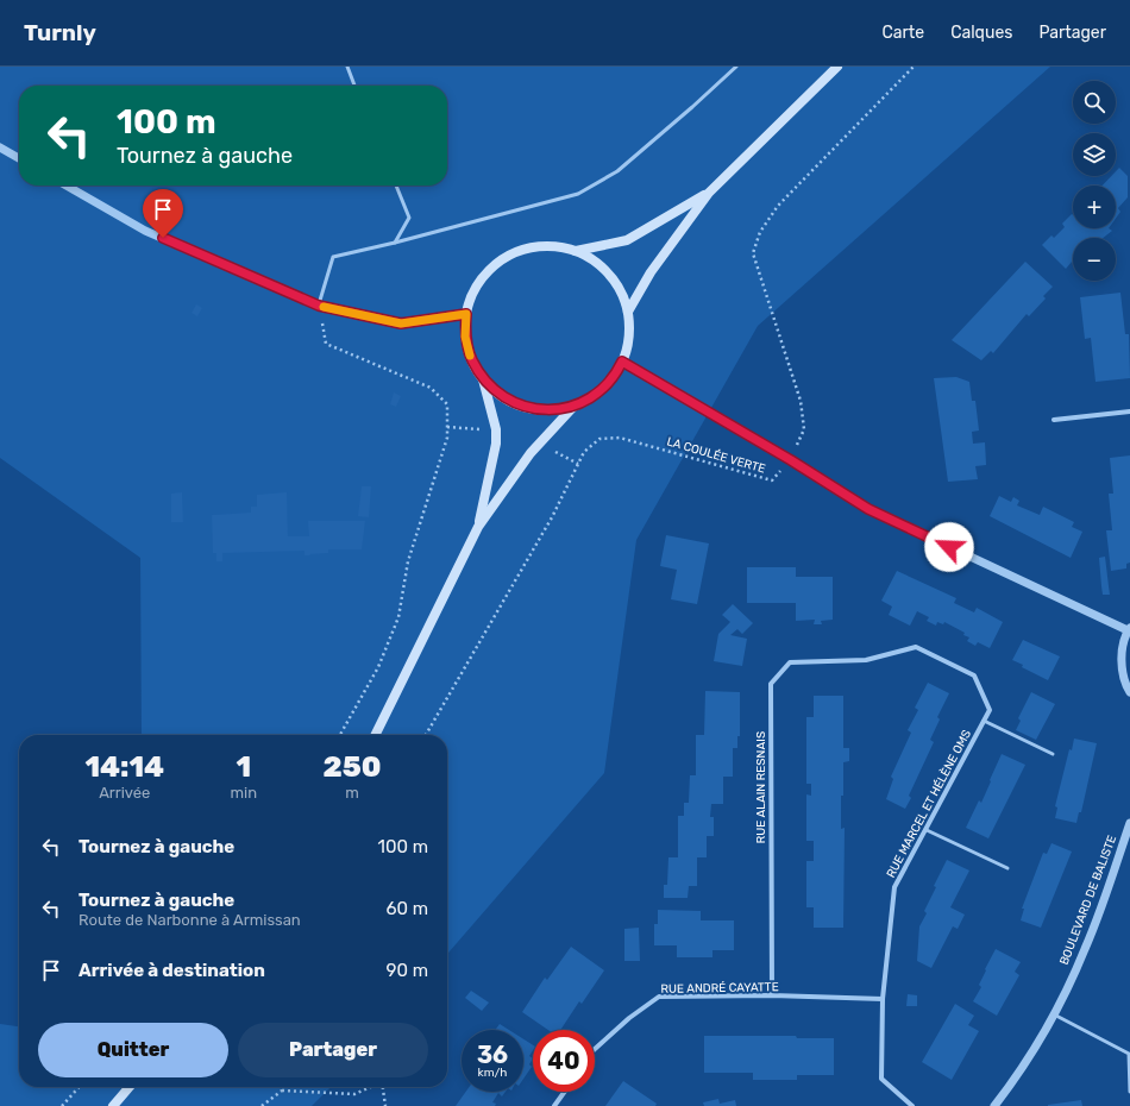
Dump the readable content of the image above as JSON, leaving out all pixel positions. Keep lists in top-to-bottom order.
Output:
{
  "streets": {
    "street": [
      "RUE ALAIN RESNAIS",
      "RUE MARCEL ET HÉLÈNE OMS",
      "BOULEVARD DE BALISTE",
      "RUE ANDRÉ CAYATTE"
    ],
    "path": ["LA COULÉE VERTE"]
  },
  "crossings": [
    ["RUE ALAIN RESNAIS", "RUE MARCEL ET HÉLÈNE OMS"],
    ["RUE ALAIN RESNAIS", "RUE ANDRÉ CAYATTE"],
    ["RUE MARCEL ET HÉLÈNE OMS", "RUE ANDRÉ CAYATTE"]
  ],
  "page": {
    "header": "Turnly",
    "nav": ["Carte", "Calques", "Partager"],
    "map_buttons": ["+", "−"],
    "turn": ["100 m", "Tournez à gauche"],
    "eta": [
      "14:14",
      "Arrivée",
      "1",
      "min",
      "250",
      "m"
    ],
    "list": [
      {
        "name": "Tournez à gauche",
        "value": "100 m"
      },
      {
        "name": "Tournez à gauche",
        "note": "Route de Narbonne à Armissan",
        "value": "60 m"
      },
      {
        "name": "Arrivée à destination",
        "value": "90 m"
      }
    ],
    "buttons": ["Quitter", "Partager"],
    "speed": "36 km/h",
    "limit": "40"
  }
}
